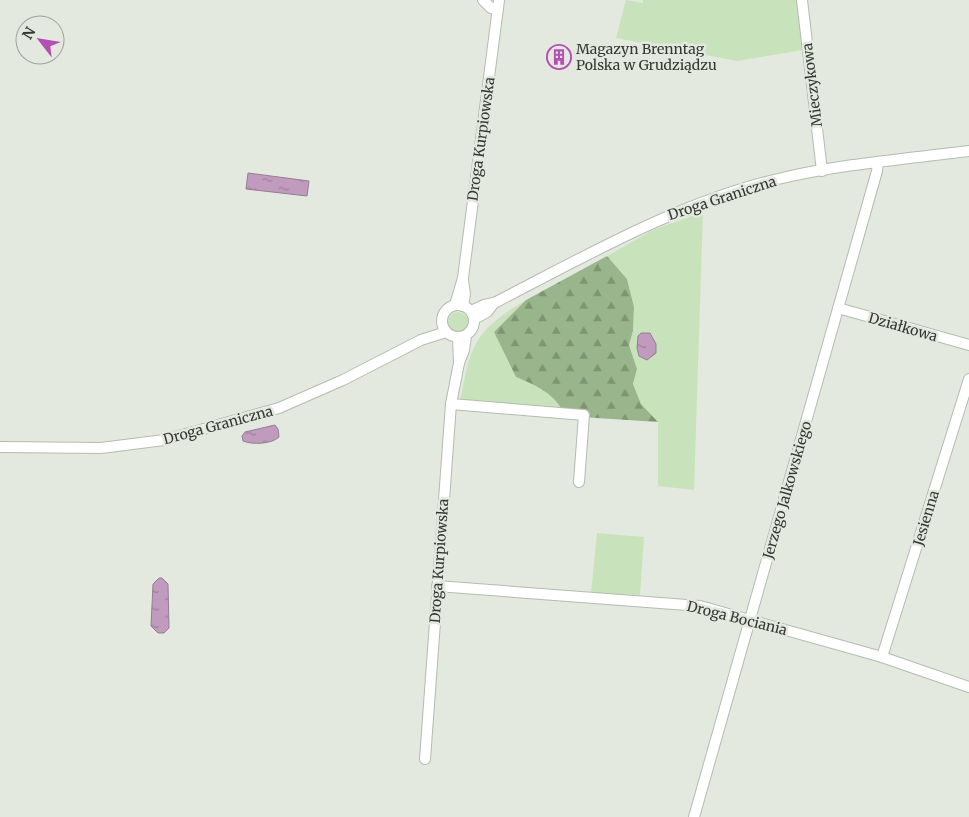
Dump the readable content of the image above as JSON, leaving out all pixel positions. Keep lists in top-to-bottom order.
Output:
{
  "streets": {
    "street": [
      "Mieczykowa",
      "Droga Kurpiowska",
      "Droga Graniczna",
      "Działkowa",
      "Jerzego Jalkowskiego",
      "Jesienna",
      "Droga Bociania"
    ]
  },
  "crossings": [
    ["Mieczykowa", "Droga Graniczna"],
    ["Droga Kurpiowska", "Droga Graniczna"],
    ["Droga Kurpiowska", "Droga Bociania"],
    ["Droga Graniczna", "Jerzego Jalkowskiego"],
    ["Działkowa", "Jerzego Jalkowskiego"],
    ["Jerzego Jalkowskiego", "Droga Bociania"],
    ["Jesienna", "Droga Bociania"]
  ],
  "places": {
    "building": ["Magazyn Brenntag Polska w Grudziądzu"]
  },
  "north": "top left"
}
